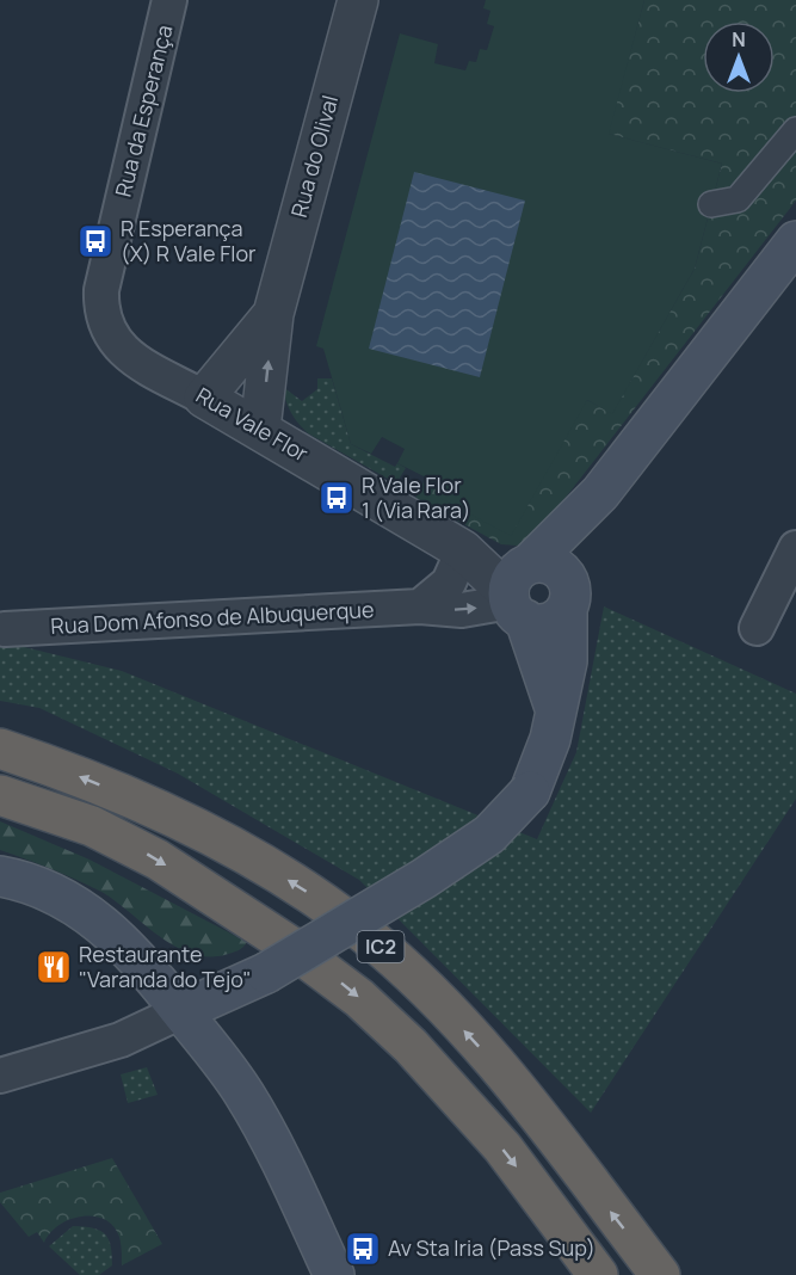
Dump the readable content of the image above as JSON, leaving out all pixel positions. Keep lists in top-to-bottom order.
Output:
{
  "streets": {
    "highway": ["IC2"],
    "street": [
      "Rua da Esperança",
      "Rua do Olival",
      "Rua Vale Flor",
      "Rua Dom Afonso de Albuquerque"
    ]
  },
  "crossings": [
    ["Rua da Esperança", "Rua Vale Flor"],
    ["Rua do Olival", "Rua Vale Flor"],
    ["Rua Vale Flor", "Rua Dom Afonso de Albuquerque"]
  ],
  "places": {
    "bus stop": ["R Esperança (X) R Vale Flor", "R Vale Flor 1 (Via Rara)", "Av Sta Iria (Pass Sup)"],
    "restaurant": ["Restaurante \"Varanda do Tejo\""]
  },
  "north": "top"
}
